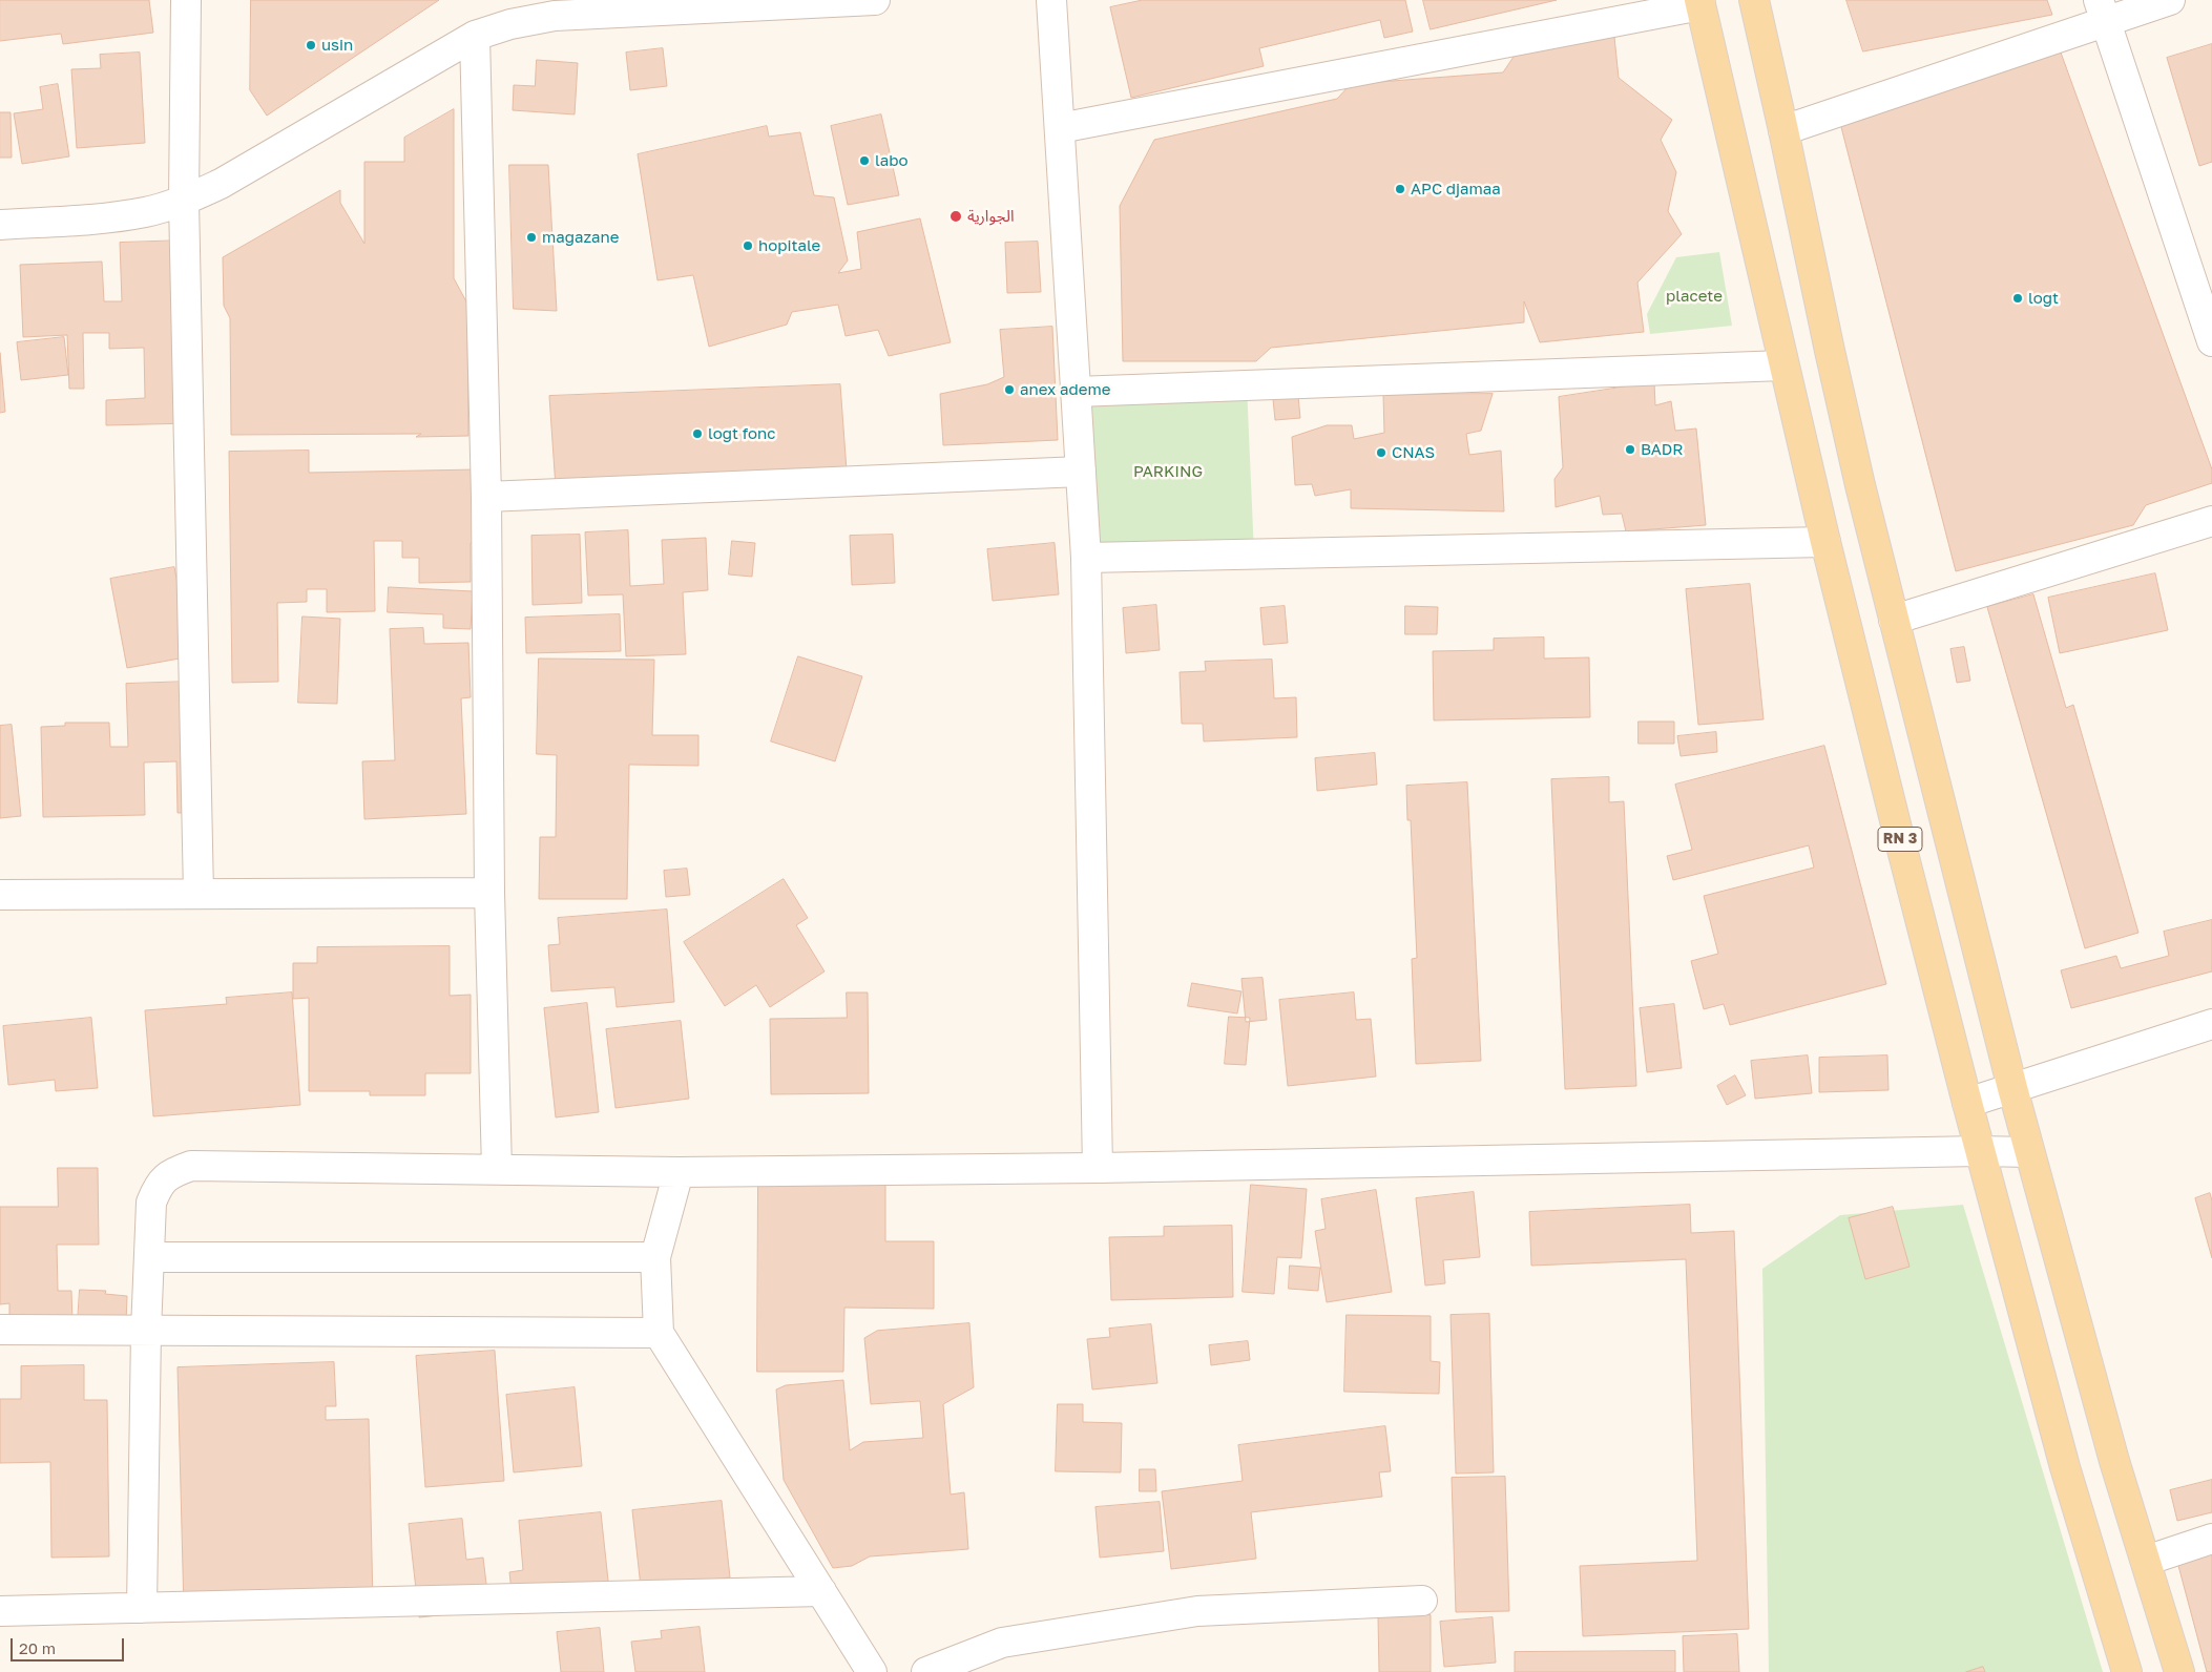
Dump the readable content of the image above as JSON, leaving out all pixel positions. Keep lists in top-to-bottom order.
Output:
{
  "streets": {
    "main road": ["RN 3"]
  },
  "parks": ["placete", "PARKING"],
  "places": [
    "usin",
    "labo",
    "APC djamaa",
    "الجوارية",
    "magazane",
    "hopitale",
    "logt",
    "anex ademe",
    "logt fonc",
    "BADR",
    "CNAS"
  ],
  "scale_bar": "20 m"
}
